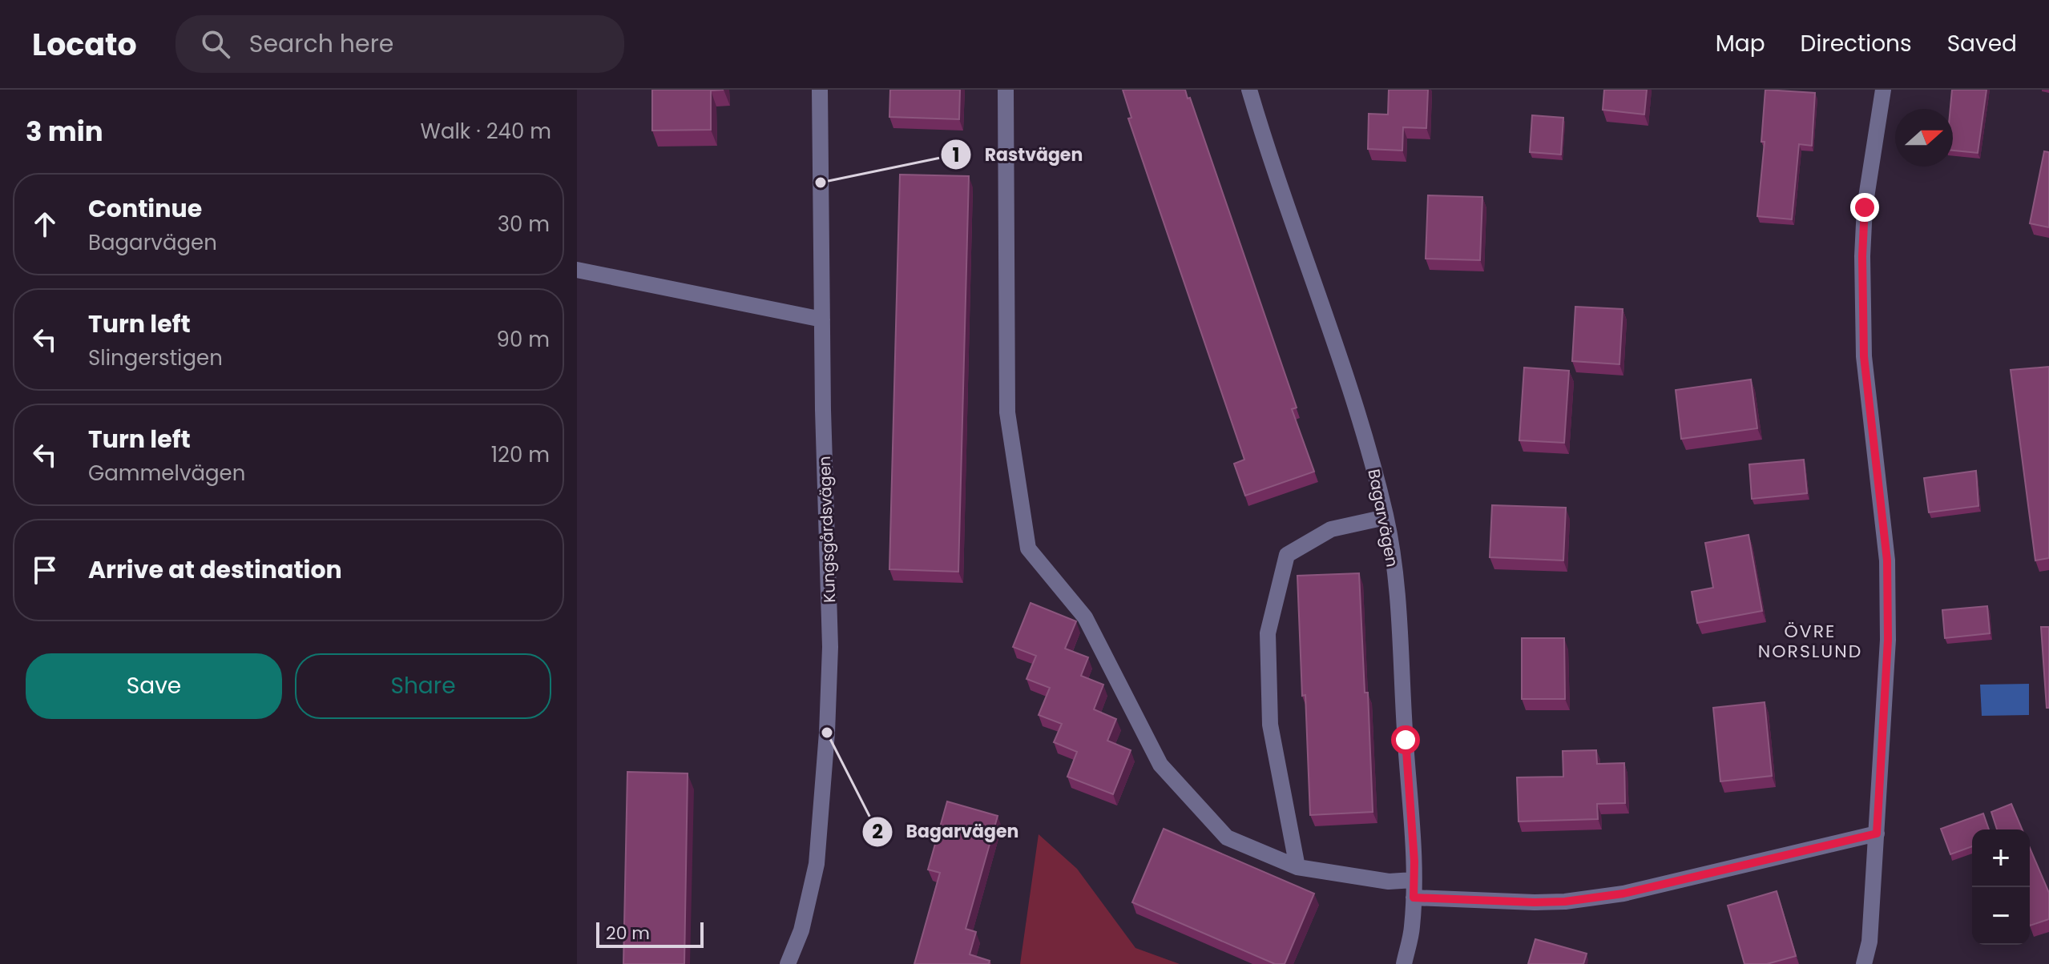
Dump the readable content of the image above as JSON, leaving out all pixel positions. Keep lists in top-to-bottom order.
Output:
{
  "streets": {
    "street": ["Bagarvägen", "Kungsgårdsvägen"]
  },
  "districts": ["ÖVRE NORSLUND"],
  "places": ["Rastvägen", "Bagarvägen"],
  "scale_bar": "20 m",
  "north": "right",
  "page": {
    "header": "Locato",
    "search": "Search here",
    "nav": ["Map", "Directions", "Saved"],
    "heading": ["3 min", "Walk · 240 m"],
    "list": [
      ["Continue", "Bagarvägen", "30 m"],
      ["Turn left", "Slingerstigen", "90 m"],
      ["Turn left", "Gammelvägen", "120 m"],
      "Arrive at destination"
    ],
    "buttons": ["Save", "Share"],
    "map_buttons": ["+", "−"],
    "scale": "20 m"
  }
}
